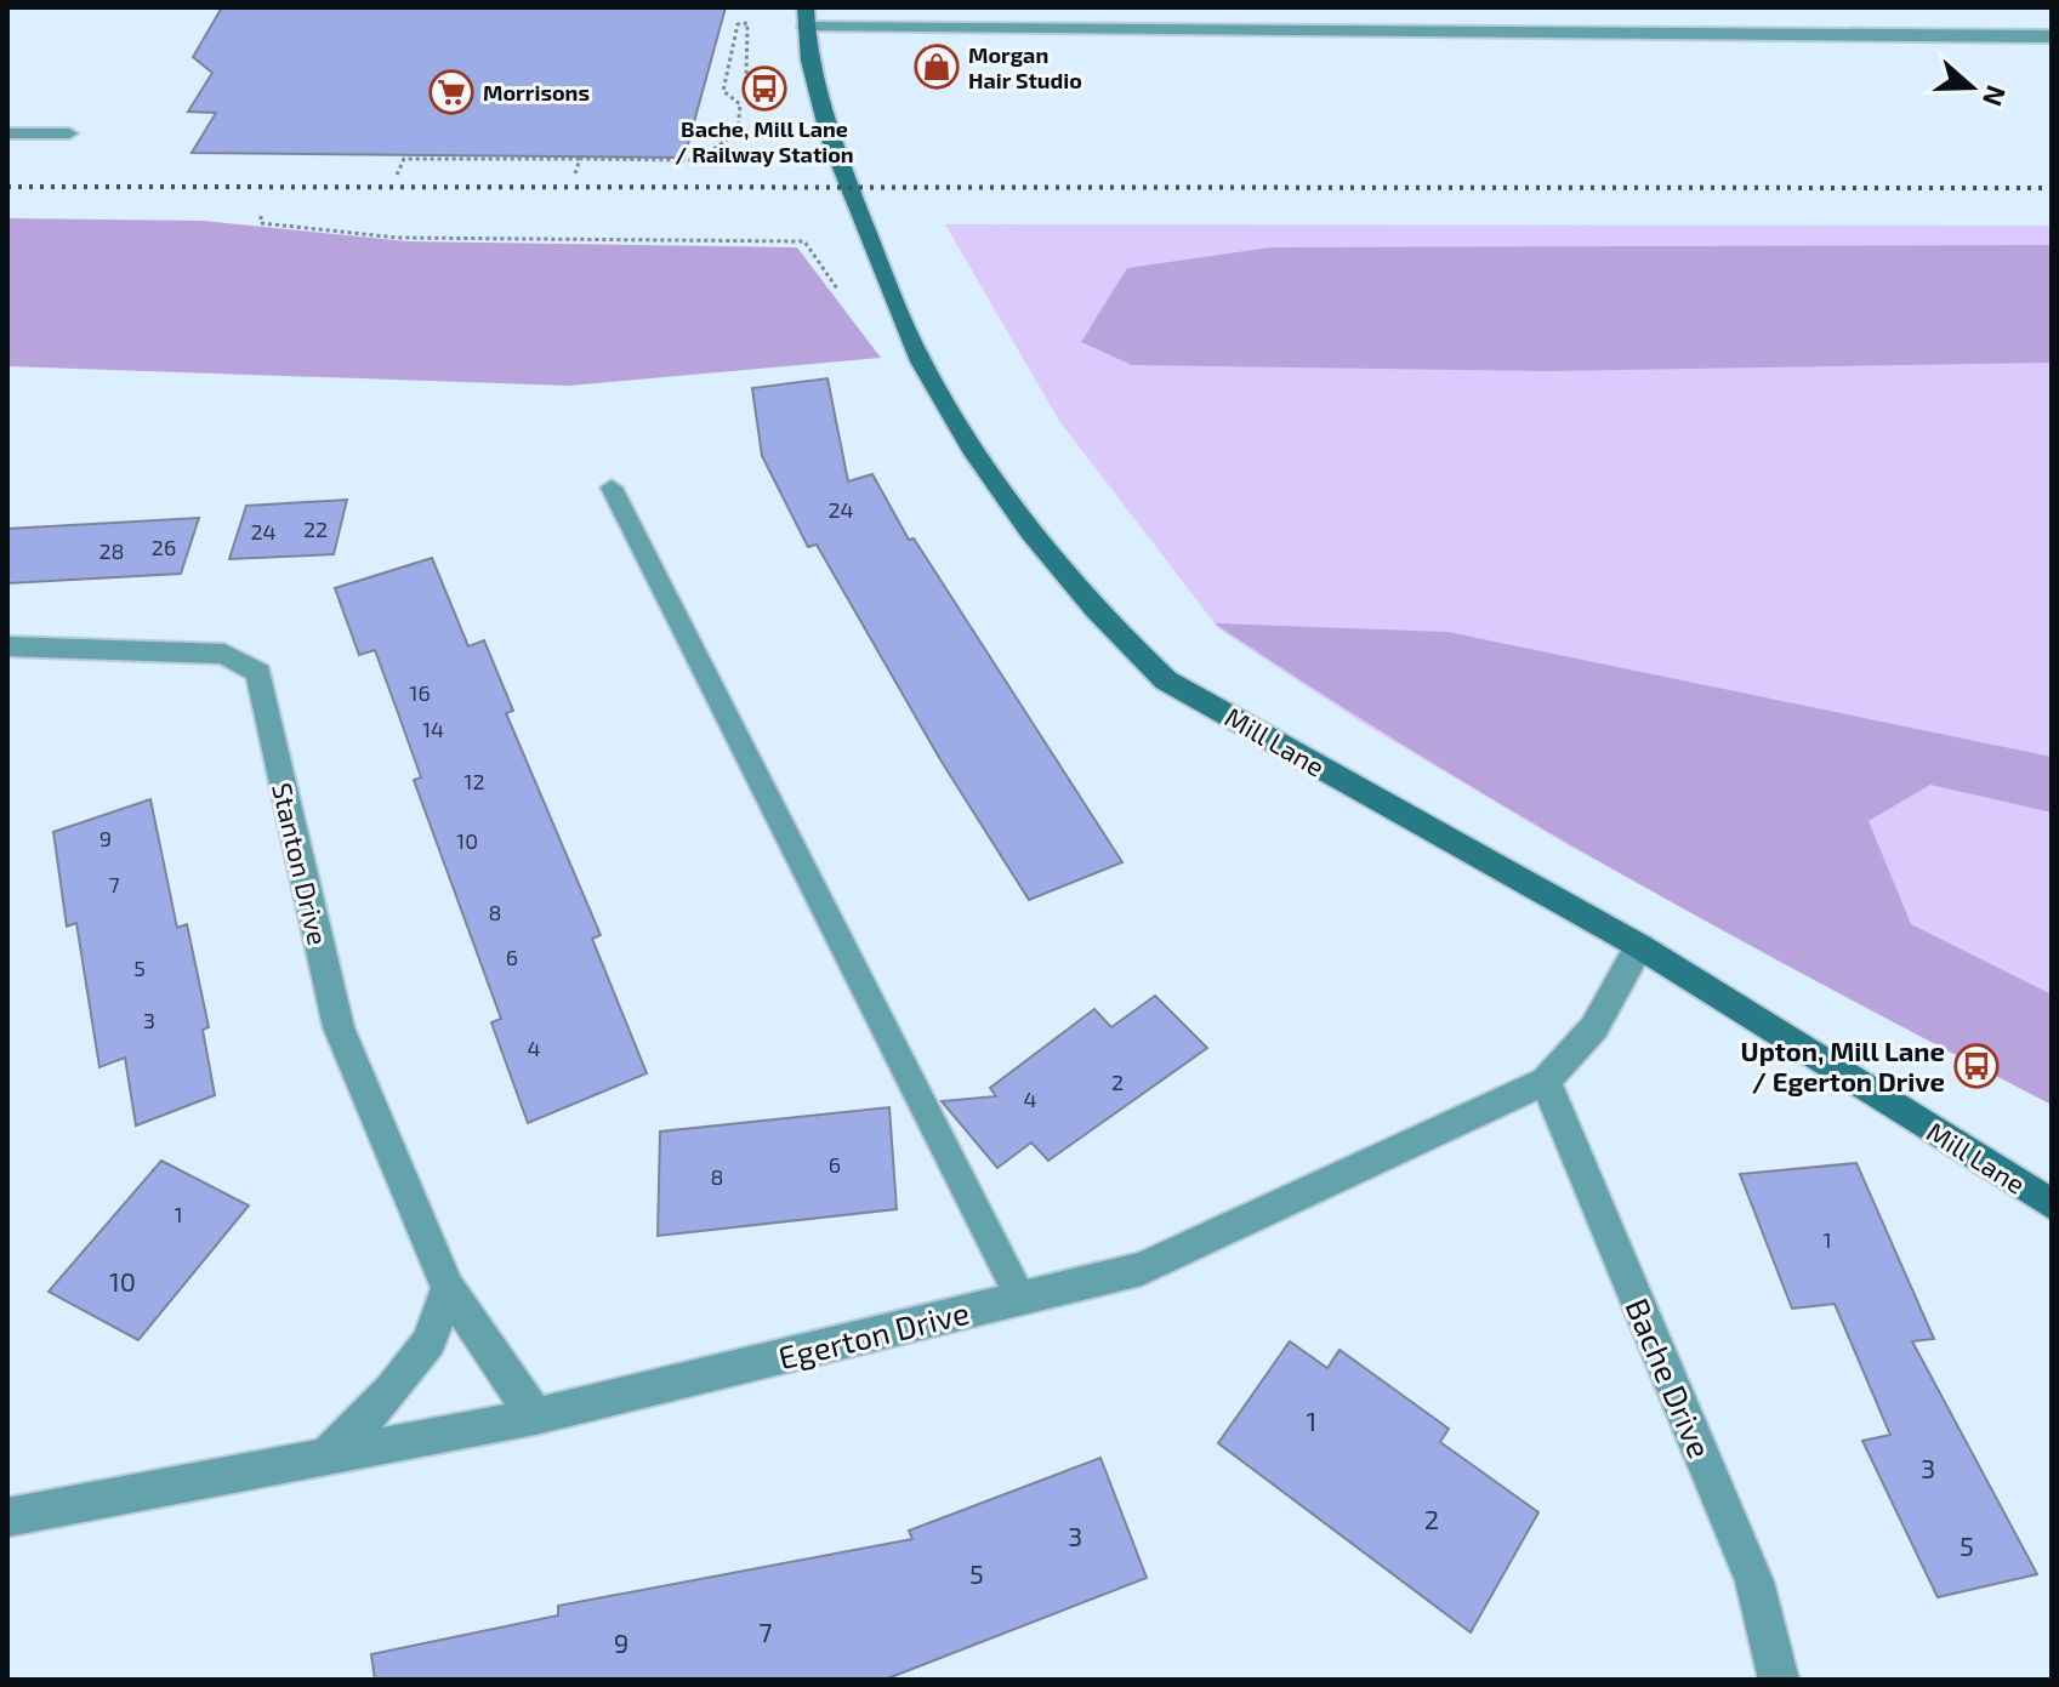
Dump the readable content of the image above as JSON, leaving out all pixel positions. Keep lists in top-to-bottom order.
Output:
{
  "streets": {
    "street": [
      "Mill Lane",
      "Stanton Drive",
      "Egerton Drive",
      "Bache Drive"
    ]
  },
  "crossings": [
    ["Mill Lane", "Egerton Drive"],
    ["Stanton Drive", "Egerton Drive"],
    ["Egerton Drive", "Bache Drive"]
  ],
  "places": {
    "shop": ["Morgan Hair Studio"],
    "bus stop": ["Bache, Mill Lane / Railway Station", "Upton, Mill Lane / Egerton Drive"],
    "supermarket": ["Morrisons"]
  },
  "house_numbers": [
    "24",
    "22",
    "24",
    "26",
    "28",
    "16",
    "14",
    "12",
    "9",
    "10",
    "7",
    "8",
    "6",
    "5",
    "3",
    "4",
    "2",
    "4",
    "6",
    "8",
    "1",
    "1",
    "10",
    "1",
    "3",
    "2",
    "3",
    "5",
    "5",
    "7",
    "9"
  ],
  "north": "right"
}
